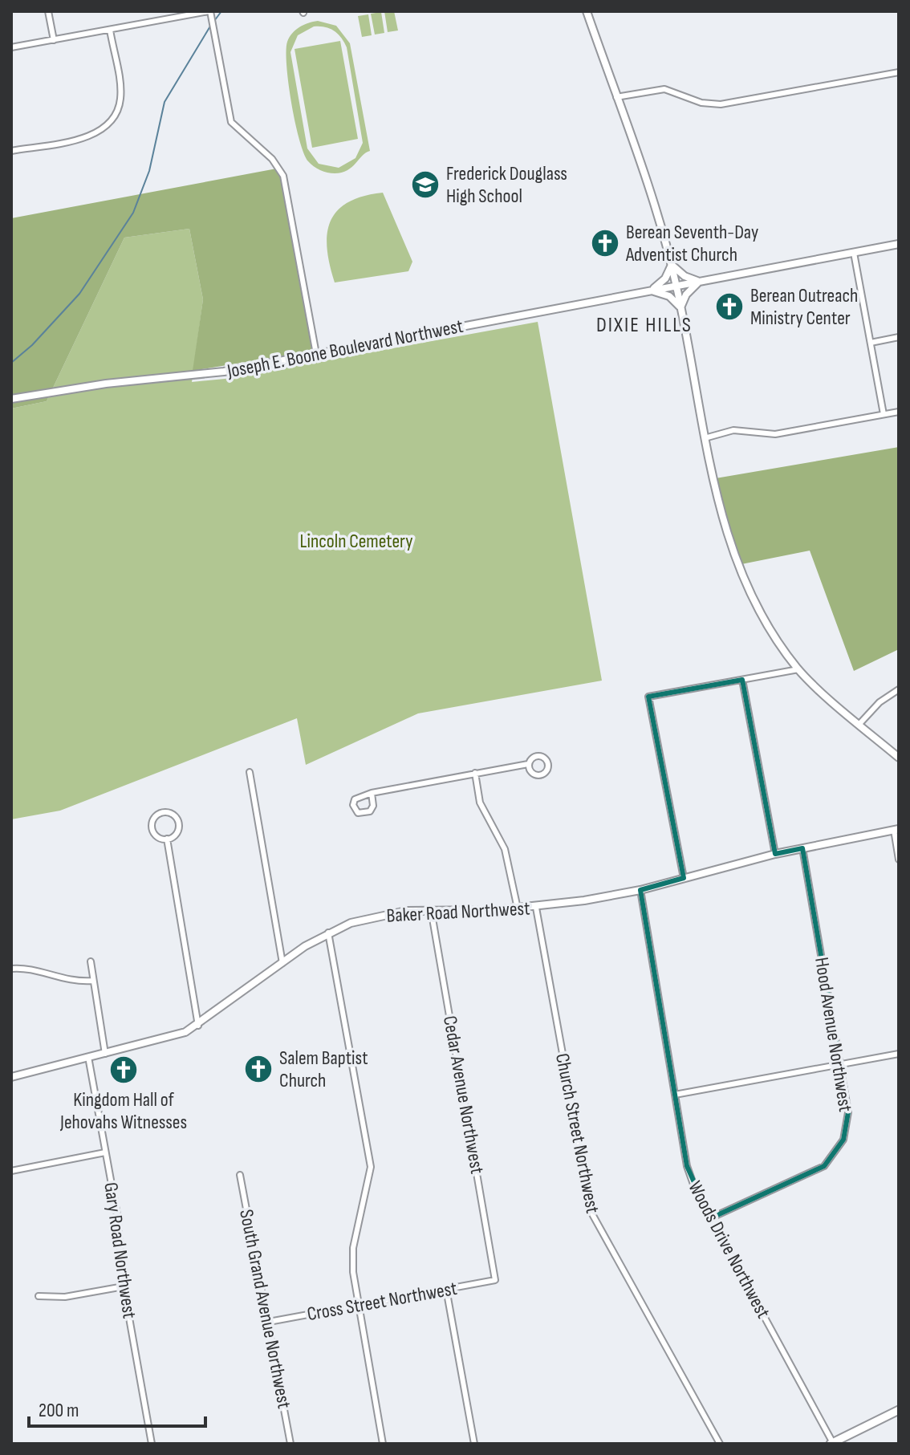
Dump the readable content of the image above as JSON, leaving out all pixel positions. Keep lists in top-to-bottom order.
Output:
{
  "streets": {
    "main road": ["Joseph E. Boone Boulevard Northwest", "Baker Road Northwest"],
    "street": [
      "Hood Avenue Northwest",
      "Cedar Avenue Northwest",
      "Church Street Northwest",
      "Woods Drive Northwest",
      "Gary Road Northwest",
      "Cross Street Northwest",
      "South Grand Avenue Northwest"
    ]
  },
  "crossings": [
    ["Baker Road Northwest", "Hood Avenue Northwest"],
    ["Baker Road Northwest", "Cedar Avenue Northwest"],
    ["Baker Road Northwest", "Church Street Northwest"],
    ["Baker Road Northwest", "Woods Drive Northwest"],
    ["Baker Road Northwest", "Gary Road Northwest"],
    ["Hood Avenue Northwest", "Woods Drive Northwest"],
    ["Cedar Avenue Northwest", "Cross Street Northwest"],
    ["Cross Street Northwest", "South Grand Avenue Northwest"]
  ],
  "districts": ["DIXIE HILLS"],
  "parks": ["Lincoln Cemetery"],
  "places": {
    "school or university": ["Frederick Douglass High School"],
    "church": [
      "Berean Seventh-Day Adventist Church",
      "Berean Outreach Ministry Center",
      "Salem Baptist Church",
      "Kingdom Hall of Jehovahs Witnesses"
    ]
  },
  "scale_bar": "200 m"
}
